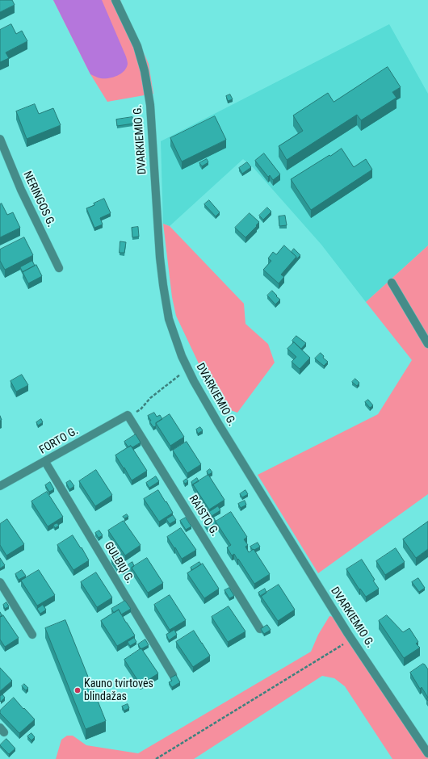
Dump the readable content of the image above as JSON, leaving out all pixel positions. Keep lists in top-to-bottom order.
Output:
{
  "streets": {
    "street": [
      "DVARKIEMIO G.",
      "NERINGOS G.",
      "FORTO G.",
      "RAISTO G.",
      "GULBIŲ G."
    ]
  },
  "crossings": [
    ["FORTO G.", "RAISTO G."],
    ["FORTO G.", "GULBIŲ G."]
  ],
  "places": ["Kauno tvirtovės blindažas"]
}
